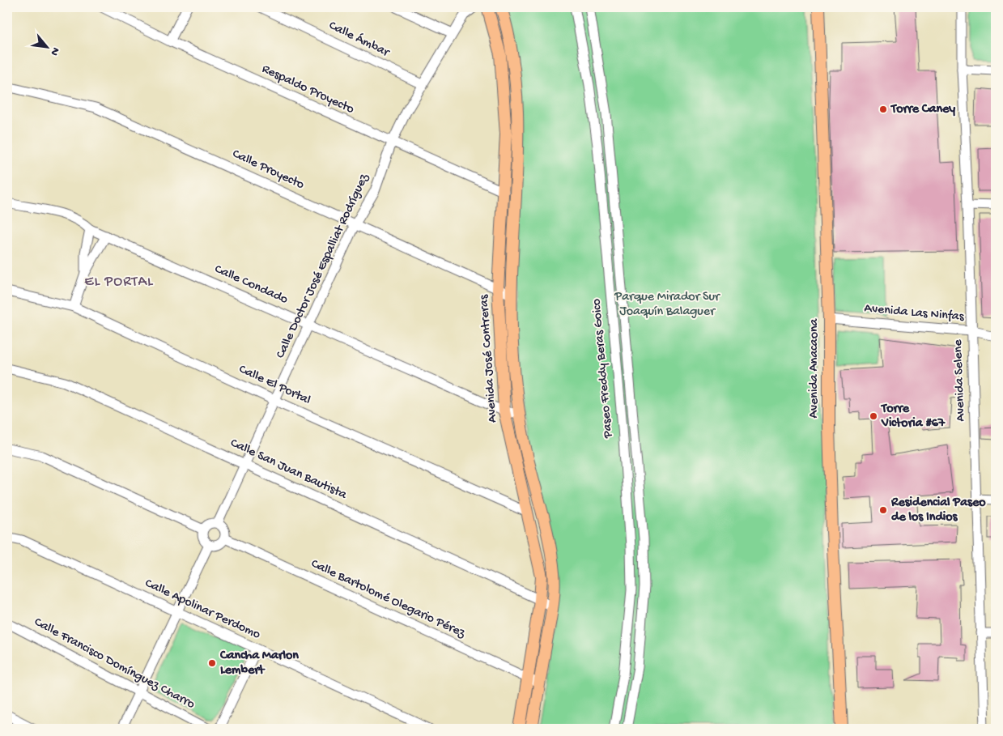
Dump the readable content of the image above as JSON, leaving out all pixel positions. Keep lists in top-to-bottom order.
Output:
{
  "streets": {
    "main road": ["Avenida José Contreras", "Avenida Anacaona"],
    "street": [
      "Calle Ámbar",
      "Respaldo Proyecto",
      "Calle Proyecto",
      "Calle Doctor José Espalliat Rodríguez",
      "Calle Condado",
      "Avenida Las Ninfas",
      "Paseo Freddy Beras Goico",
      "Avenida Selene",
      "Calle El Portal",
      "Calle San Juan Bautista",
      "Calle Bartolomé Olegario Pérez",
      "Calle Apolinar Perdomo",
      "Calle Francisco Domínguez Charro"
    ]
  },
  "crossings": [
    ["Calle Ámbar", "Calle Doctor José Espalliat Rodríguez"],
    ["Respaldo Proyecto", "Calle Doctor José Espalliat Rodríguez"],
    ["Respaldo Proyecto", "Avenida José Contreras"],
    ["Calle Proyecto", "Calle Doctor José Espalliat Rodríguez"],
    ["Calle Proyecto", "Avenida José Contreras"],
    ["Calle Doctor José Espalliat Rodríguez", "Calle Condado"],
    ["Calle Doctor José Espalliat Rodríguez", "Calle El Portal"],
    ["Calle Doctor José Espalliat Rodríguez", "Calle San Juan Bautista"],
    ["Calle Doctor José Espalliat Rodríguez", "Calle Bartolomé Olegario Pérez"],
    ["Calle Condado", "Avenida José Contreras"],
    ["Avenida Las Ninfas", "Avenida Anacaona"],
    ["Avenida Las Ninfas", "Avenida Selene"],
    ["Avenida José Contreras", "Calle El Portal"],
    ["Avenida José Contreras", "Calle San Juan Bautista"],
    ["Avenida José Contreras", "Calle Bartolomé Olegario Pérez"]
  ],
  "districts": ["EL PORTAL"],
  "parks": ["Parque Mirador Sur Joaquín Balaguer"],
  "places": [
    "Torre Caney",
    "Torre Victoria #67",
    "Residencial Paseo de los Indios",
    "Cancha Marlon Lembert"
  ],
  "north": "bottom right"
}
